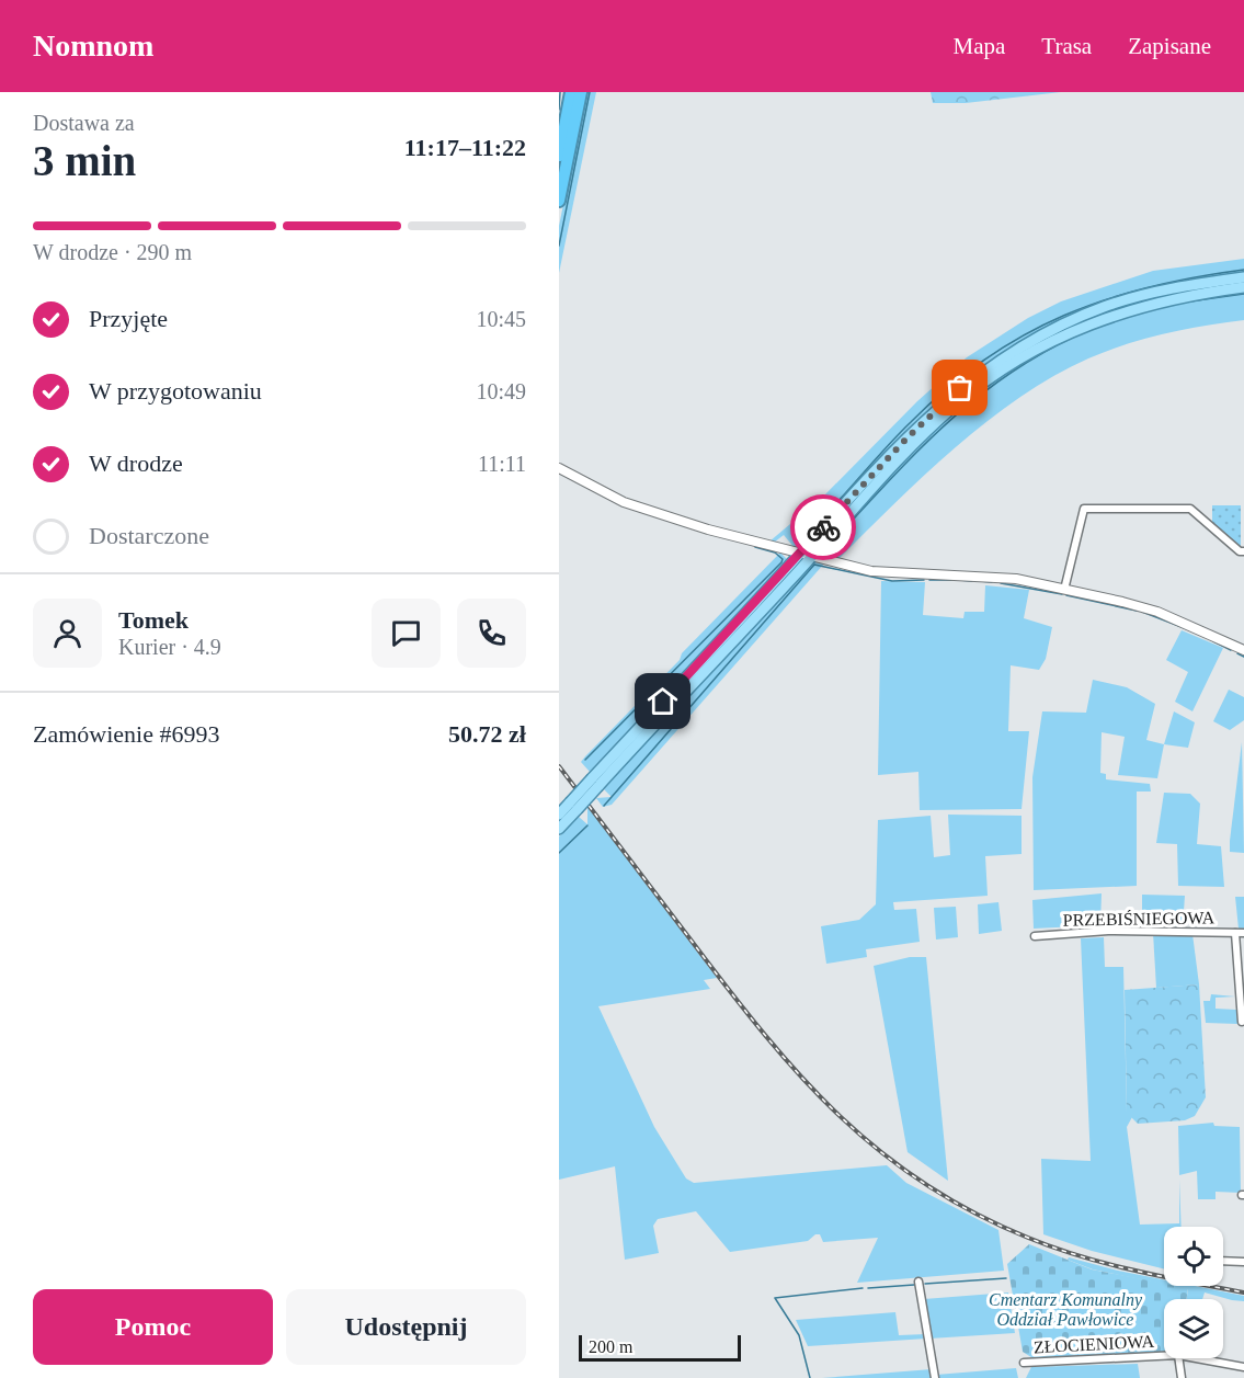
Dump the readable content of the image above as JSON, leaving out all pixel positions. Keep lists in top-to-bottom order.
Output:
{
  "streets": {
    "street": ["PRZEBIŚNIEGOWA", "ZŁOCIENIOWA"]
  },
  "parks": ["Cmentarz Komunalny Oddział Pawłowice"],
  "scale_bar": "200 m",
  "page": {
    "header": "Nomnom",
    "nav": ["Mapa", "Trasa", "Zapisane"],
    "heading": ["3 min", "Dostawa za", "11:17–11:22"],
    "panel": [
      "Tomek",
      "Kurier · 4.9",
      "Zamówienie #6993",
      "50.72 zł"
    ],
    "bar": "W drodze · 290 m",
    "list": [
      ["Przyjęte", "10:45"],
      ["W przygotowaniu", "10:49"],
      ["W drodze", "11:11"],
      "Dostarczone"
    ],
    "buttons": ["Pomoc", "Udostępnij"],
    "scale": "200 m"
  }
}
